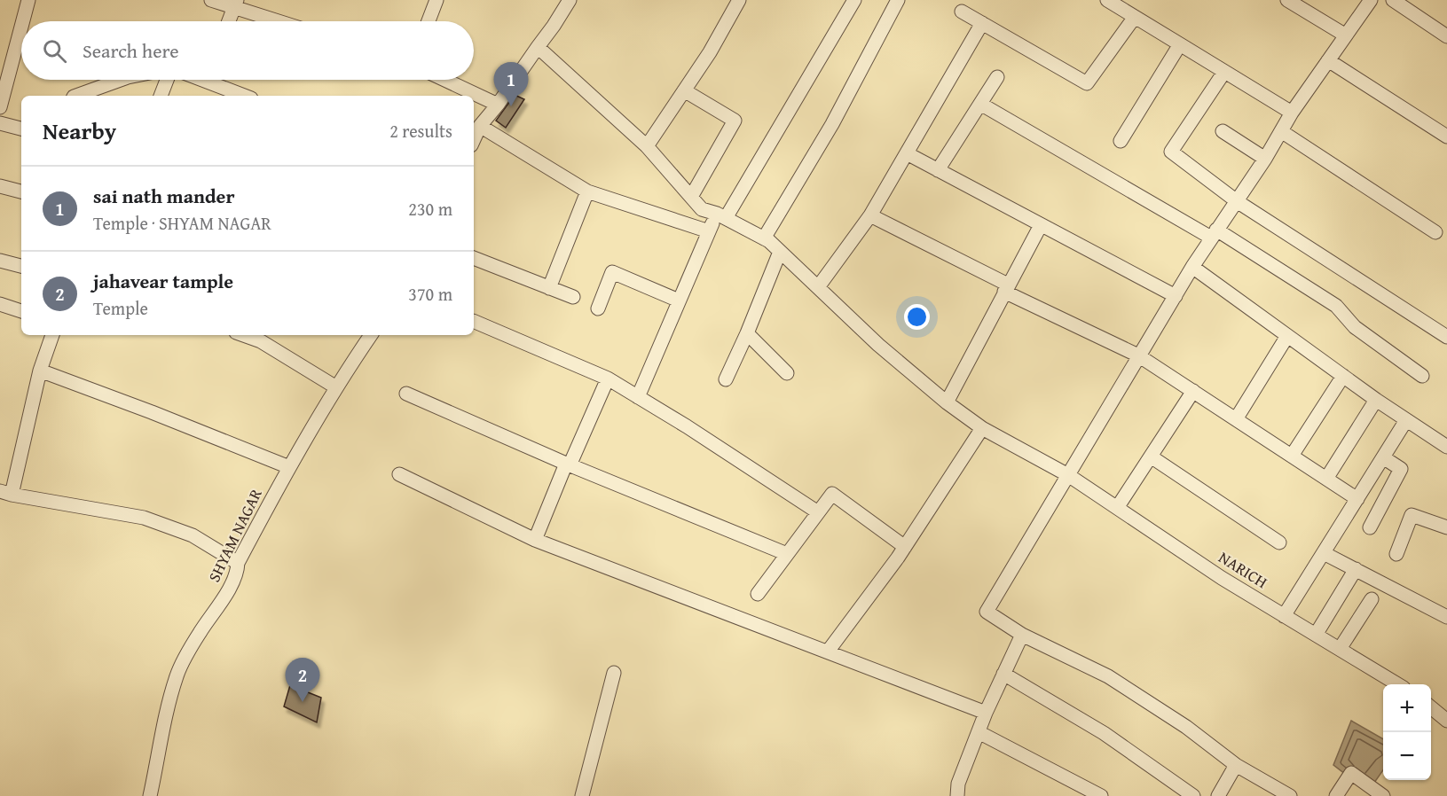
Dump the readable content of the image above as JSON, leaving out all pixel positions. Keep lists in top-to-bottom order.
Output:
{
  "streets": {
    "street": ["SHYAM NAGAR", "NARICH"]
  },
  "page": {
    "search": "Search here",
    "pins": ["1", "2"],
    "heading": ["Nearby", "2 results"],
    "list": [
      {
        "mark": "1",
        "name": "sai nath mander",
        "note": "Temple · SHYAM NAGAR",
        "value": "230 m"
      },
      {
        "mark": "2",
        "name": "jahavear tample",
        "note": "Temple",
        "value": "370 m"
      }
    ],
    "map_buttons": ["+", "−"]
  }
}
